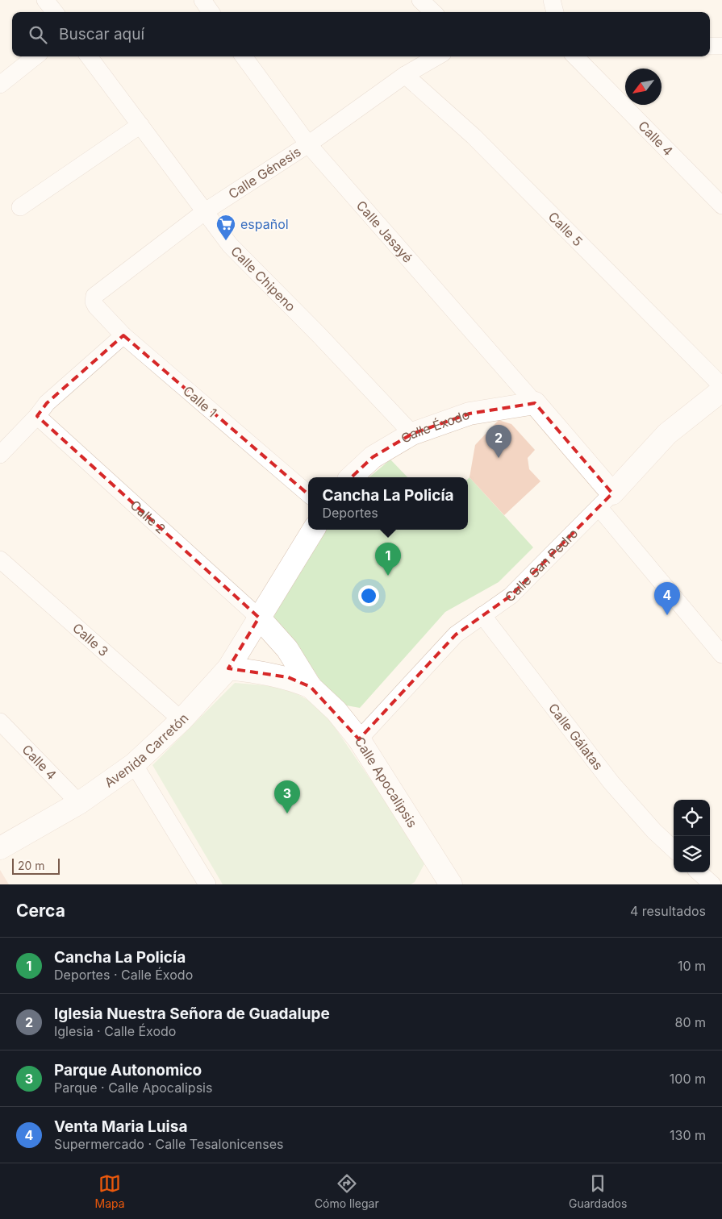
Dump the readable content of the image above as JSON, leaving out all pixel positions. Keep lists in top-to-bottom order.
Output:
{
  "streets": {
    "street": [
      "Calle 4",
      "Calle Génesis",
      "Calle 5",
      "Calle Jasayé",
      "Calle Chipeno",
      "Calle 1",
      "Calle Éxodo",
      "Calle 2",
      "Calle San Pedro",
      "Calle 3",
      "Calle Gálatas",
      "Avenida Carretón",
      "Calle Apocalipsis"
    ]
  },
  "crossings": [
    ["Calle 4", "Avenida Carretón"],
    ["Calle Génesis", "Calle 5"],
    ["Calle Génesis", "Calle Jasayé"],
    ["Calle Génesis", "Calle Chipeno"],
    ["Calle Génesis", "Calle 1"],
    ["Calle Jasayé", "Calle Éxodo"],
    ["Calle Chipeno", "Calle Éxodo"],
    ["Calle 2", "Avenida Carretón"],
    ["Calle 2", "Calle Apocalipsis"],
    ["Calle San Pedro", "Calle Gálatas"],
    ["Calle San Pedro", "Calle Apocalipsis"],
    ["Calle 3", "Avenida Carretón"],
    ["Avenida Carretón", "Calle Apocalipsis"]
  ],
  "places": {
    "supermarket": ["español"]
  },
  "scale_bar": "20 m",
  "north": "bottom left",
  "page": {
    "search": "Buscar aquí",
    "pins": [
      "2",
      "1",
      "4",
      "3"
    ],
    "popup": ["Cancha La Policía", "Deportes"],
    "scale": "20 m",
    "heading": ["Cerca", "4 resultados"],
    "list": [
      {
        "mark": "1",
        "name": "Cancha La Policía",
        "note": "Deportes · Calle Éxodo",
        "value": "10 m"
      },
      {
        "mark": "2",
        "name": "Iglesia Nuestra Señora de Guadalupe",
        "note": "Iglesia · Calle Éxodo",
        "value": "80 m"
      },
      {
        "mark": "3",
        "name": "Parque Autonomico",
        "note": "Parque · Calle Apocalipsis",
        "value": "100 m"
      },
      {
        "mark": "4",
        "name": "Venta Maria Luisa",
        "note": "Supermercado · Calle Tesalonicenses",
        "value": "130 m"
      }
    ],
    "nav": ["Mapa", "Cómo llegar", "Guardados"]
  }
}
